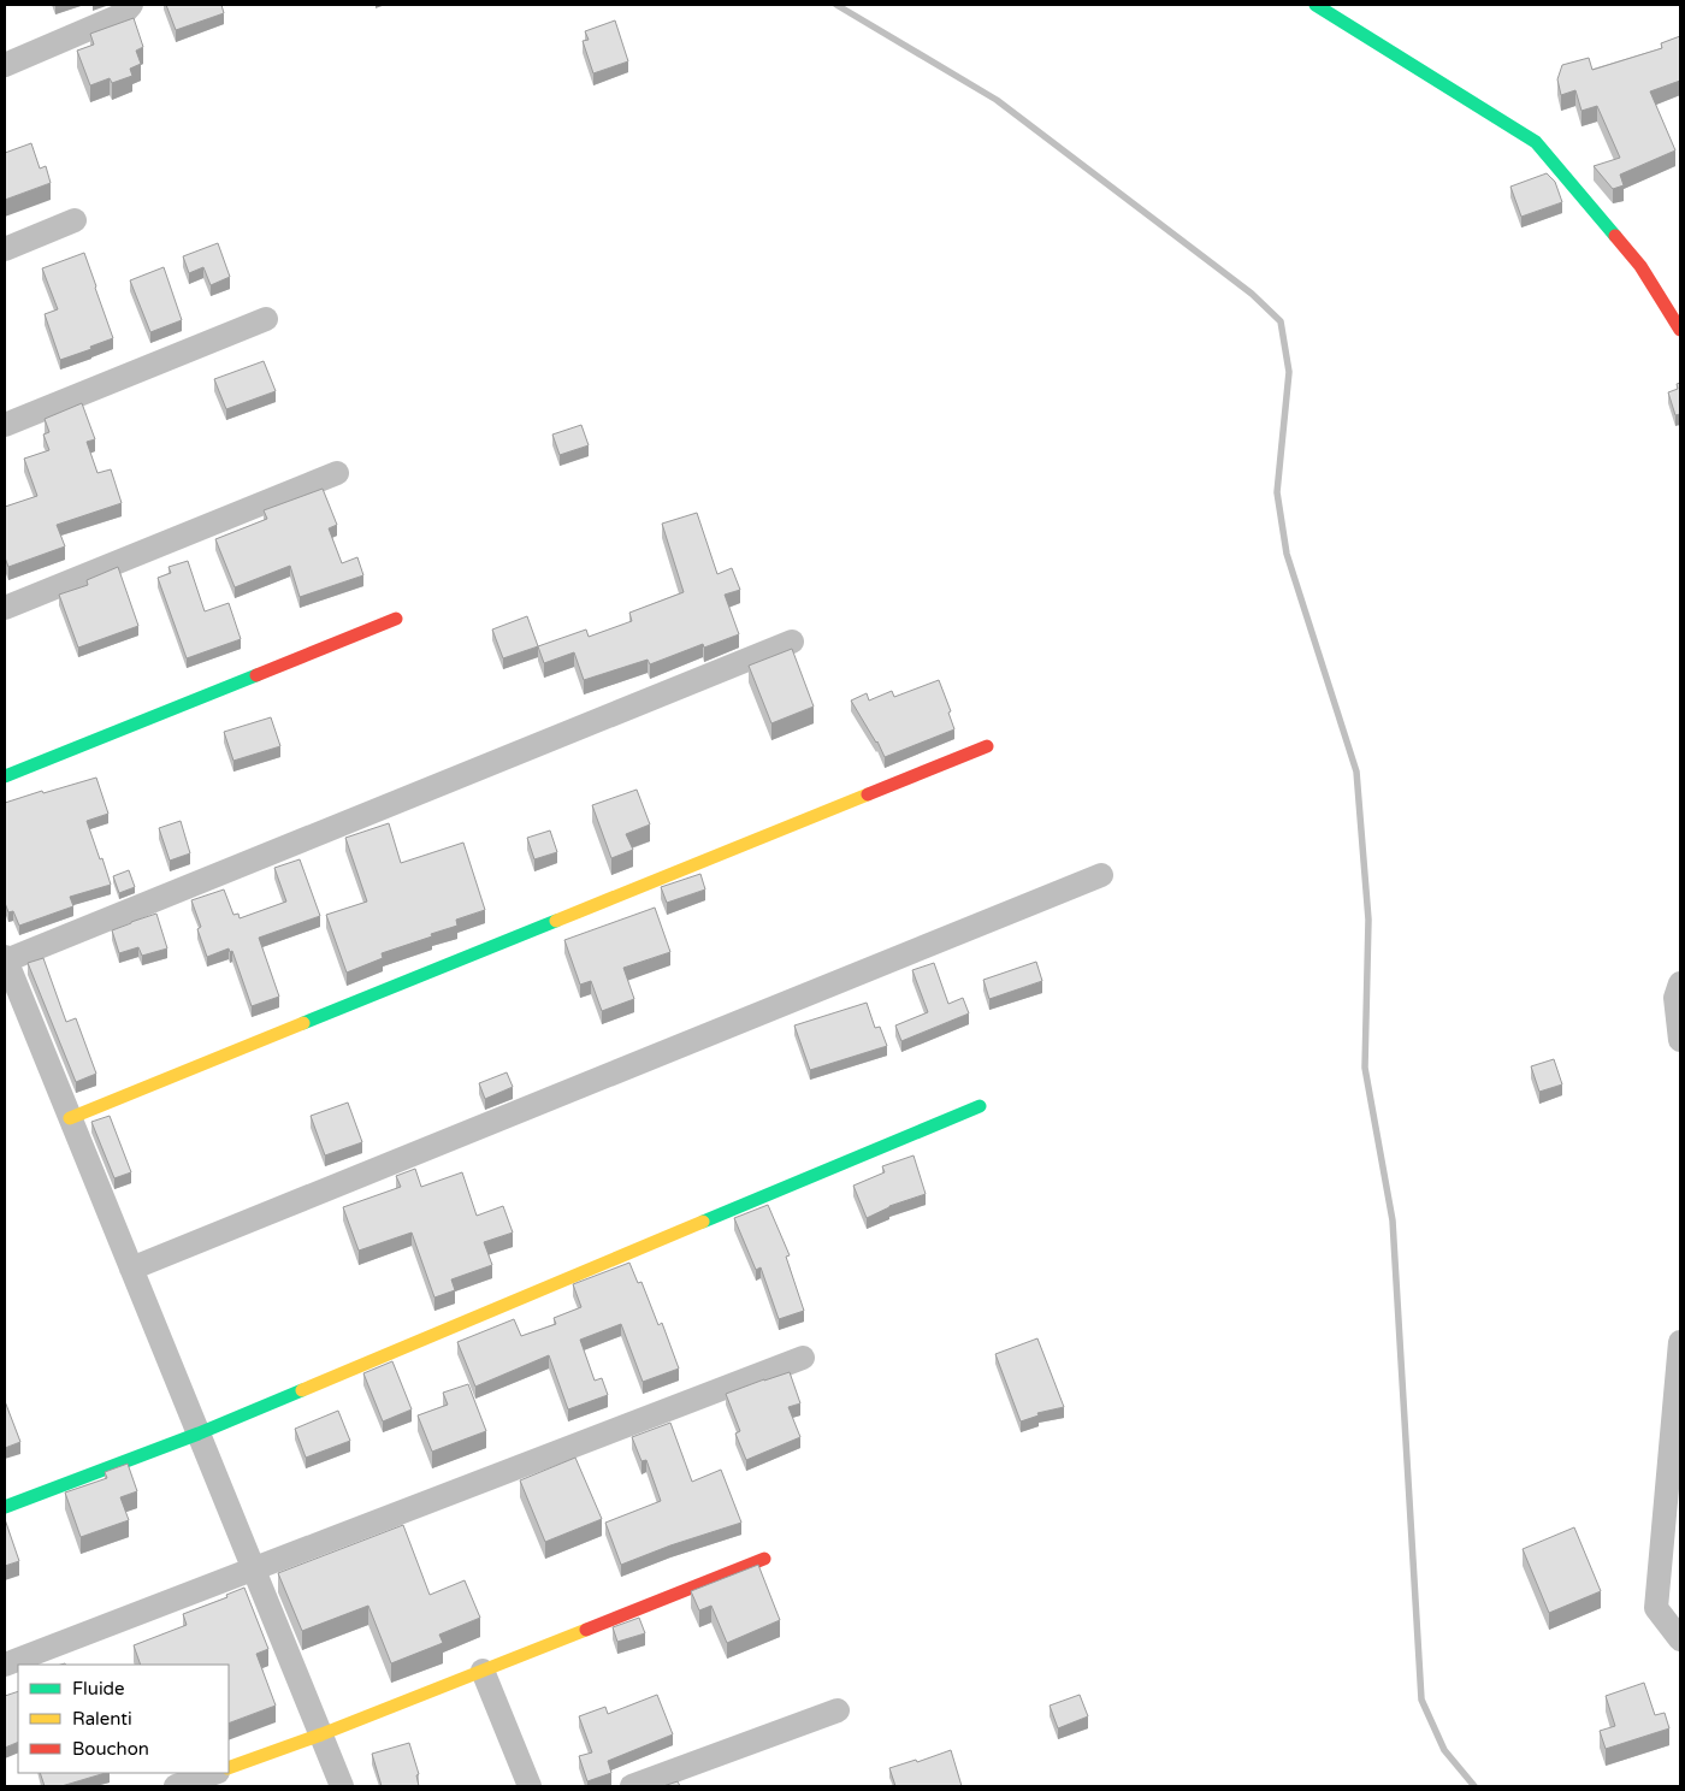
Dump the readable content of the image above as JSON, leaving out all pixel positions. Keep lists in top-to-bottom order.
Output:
{
  "legend": ["Fluide", "Ralenti", "Bouchon"]
}
